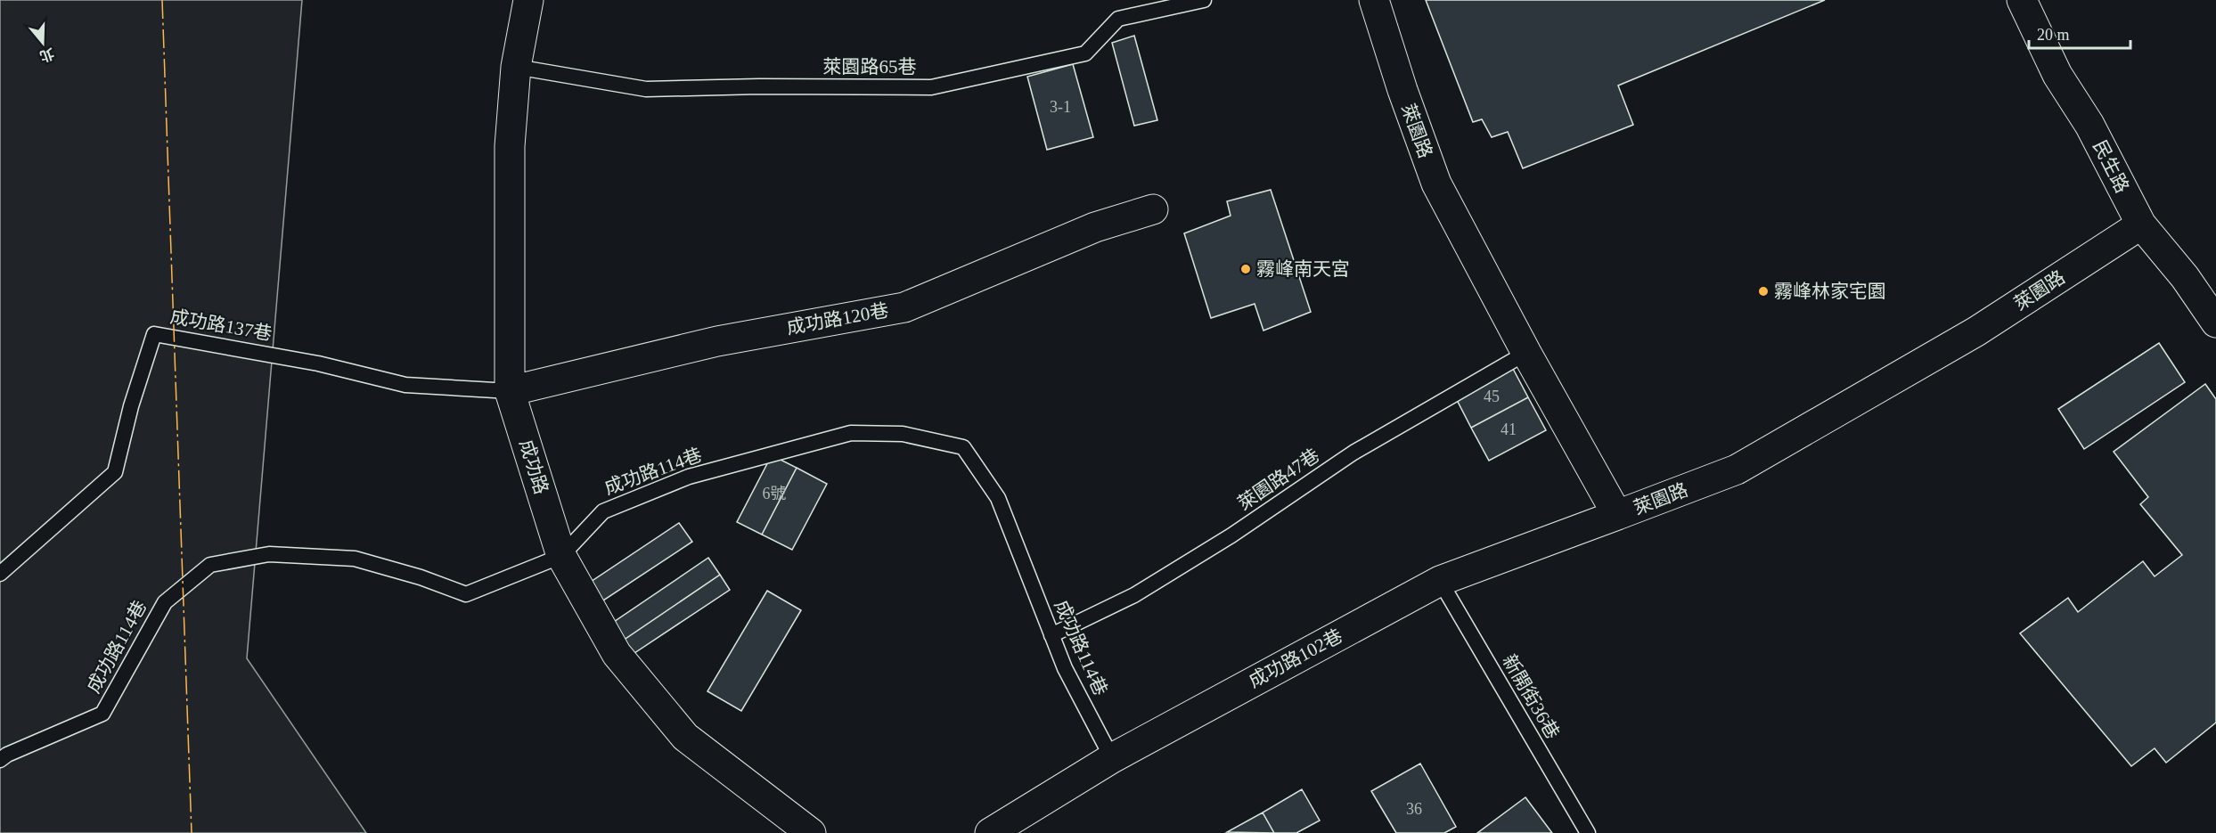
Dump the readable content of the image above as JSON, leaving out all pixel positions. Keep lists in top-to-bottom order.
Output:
{
  "streets": {
    "street": [
      "萊園路",
      "民生路",
      "成功路120巷",
      "成功路",
      "成功路102巷"
    ],
    "lane": [
      "萊園路65巷",
      "成功路137巷",
      "成功路114巷",
      "萊園路47巷",
      "新開街36巷"
    ]
  },
  "crossings": [
    ["萊園路65巷", "成功路"],
    ["萊園路", "民生路"],
    ["萊園路", "萊園路47巷"],
    ["萊園路", "成功路102巷"],
    ["成功路120巷", "成功路137巷"],
    ["成功路120巷", "成功路"],
    ["成功路137巷", "成功路"],
    ["成功路", "成功路114巷"],
    ["成功路114巷", "萊園路47巷"],
    ["成功路114巷", "成功路102巷"],
    ["成功路102巷", "新開街36巷"]
  ],
  "places": ["霧峰南天宮", "霧峰林家宅園"],
  "house_numbers": [
    "3-1",
    "45",
    "41",
    "6號",
    "36"
  ],
  "scale_bar": "20 m",
  "north": "bottom"
}
